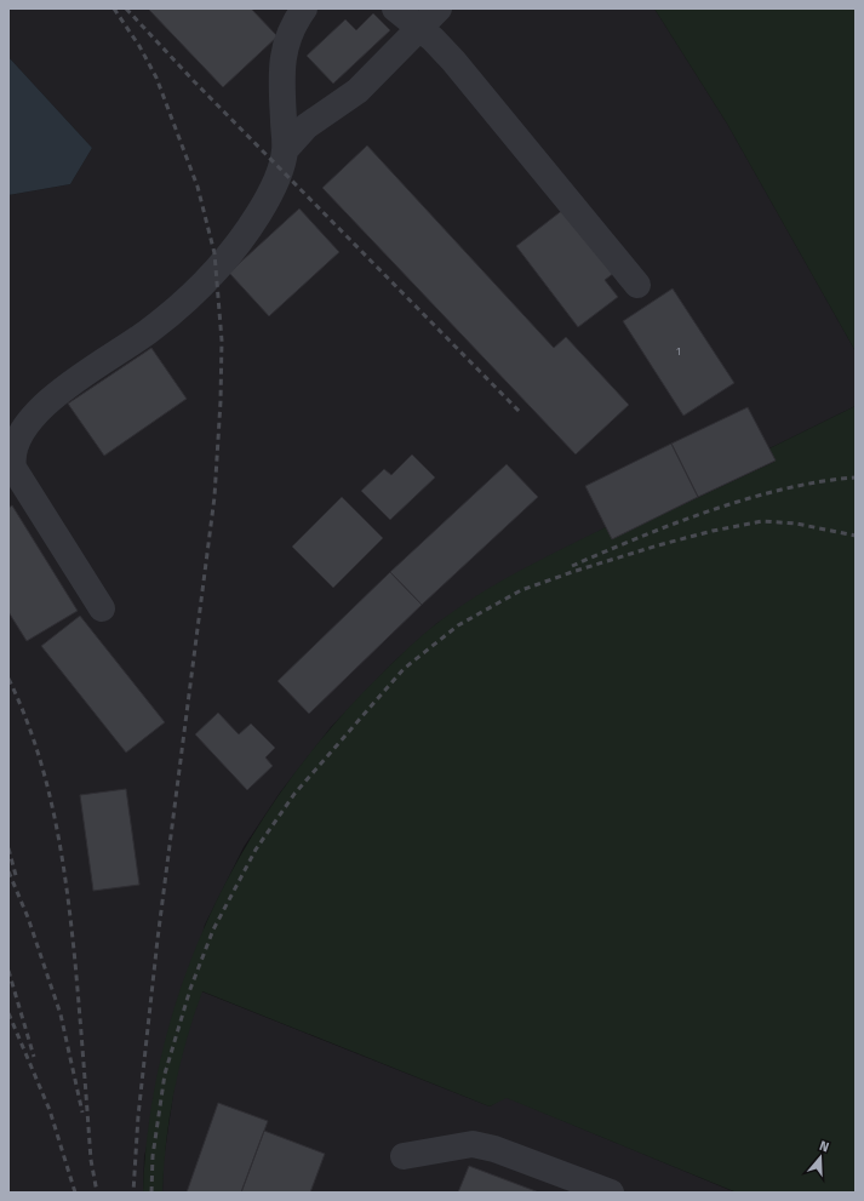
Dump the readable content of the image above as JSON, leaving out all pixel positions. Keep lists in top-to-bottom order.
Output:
{
  "house_numbers": ["1"],
  "north": "top"
}
